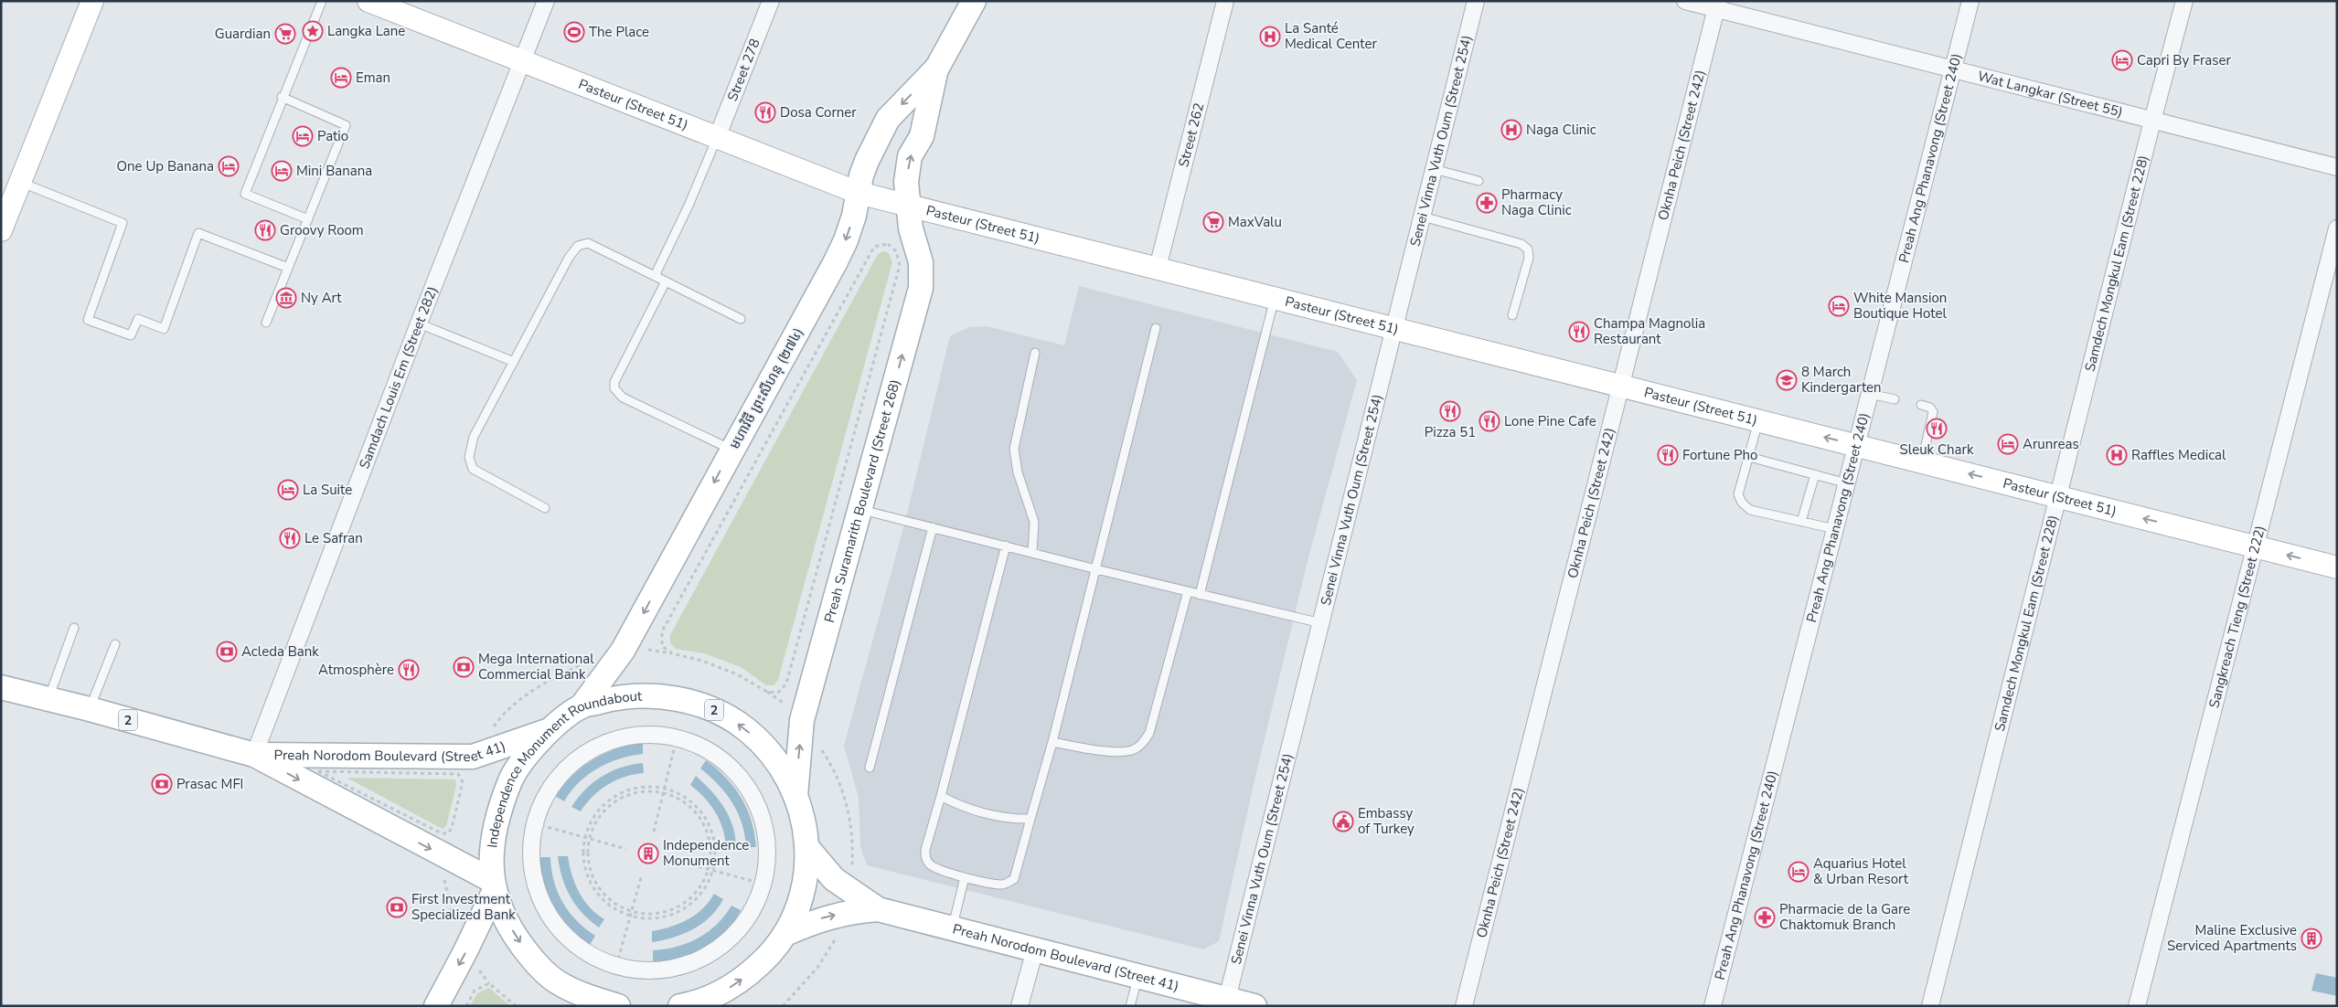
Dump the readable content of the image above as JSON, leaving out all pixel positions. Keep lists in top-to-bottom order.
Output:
{
  "streets": {
    "main road": [
      "មហាវិថី ព្រះសីហនុ (២៧៤)",
      "Preah Suramarith Boulevard (Street 268)",
      "2",
      "Preah Norodom Boulevard (Street 41)",
      "Independence Monument Roundabout"
    ],
    "street": [
      "Street 278",
      "Wat Langkar (Street 55)",
      "Pasteur (Street 51)",
      "Street 262",
      "Senei Vinna Vuth Oum (Street 254)",
      "Oknha Peich (Street 242)",
      "Preah Ang Phanavong (Street 240)",
      "Samdech Mongkul Eam (Street 228)",
      "Samdach Louis Em (Street 282)",
      "Sangkreach Tieng (Street 222)"
    ]
  },
  "crossings": [
    ["Street 278", "Pasteur (Street 51)"],
    ["Wat Langkar (Street 55)", "Oknha Peich (Street 242)"],
    ["Wat Langkar (Street 55)", "Preah Ang Phanavong (Street 240)"],
    ["Wat Langkar (Street 55)", "Samdech Mongkul Eam (Street 228)"],
    ["Pasteur (Street 51)", "Street 262"],
    ["Pasteur (Street 51)", "Senei Vinna Vuth Oum (Street 254)"],
    ["Pasteur (Street 51)", "Oknha Peich (Street 242)"],
    ["Pasteur (Street 51)", "Preah Ang Phanavong (Street 240)"],
    ["Pasteur (Street 51)", "Samdech Mongkul Eam (Street 228)"],
    ["Pasteur (Street 51)", "Samdach Louis Em (Street 282)"],
    ["Pasteur (Street 51)", "មហាវិថី ព្រះសីហនុ (២៧៤)"],
    ["Pasteur (Street 51)", "Preah Suramarith Boulevard (Street 268)"],
    ["Pasteur (Street 51)", "Sangkreach Tieng (Street 222)"],
    ["Senei Vinna Vuth Oum (Street 254)", "Preah Norodom Boulevard (Street 41)"],
    ["Samdach Louis Em (Street 282)", "Preah Norodom Boulevard (Street 41)"],
    ["មហាវិថី ព្រះសីហនុ (២៧៤)", "Preah Suramarith Boulevard (Street 268)"],
    ["មហាវិថី ព្រះសីហនុ (២៧៤)", "Independence Monument Roundabout"],
    ["Preah Suramarith Boulevard (Street 268)", "Independence Monument Roundabout"],
    ["Preah Norodom Boulevard (Street 41)", "Independence Monument Roundabout"]
  ],
  "one_way": ["Preah Suramarith Boulevard (Street 268)"],
  "places": {
    "place": ["Langka Lane"],
    "sports": ["The Place"],
    "supermarket": ["Guardian", "MaxValu"],
    "hospital": ["La Santé Medical Center", "Naga Clinic", "Raffles Medical"],
    "hotel": [
      "Capri By Fraser",
      "Eman",
      "Patio",
      "One Up Banana",
      "Mini Banana",
      "White Mansion Boutique Hotel",
      "Arunreas",
      "La Suite",
      "Aquarius Hotel & Urban Resort"
    ],
    "restaurant": [
      "Dosa Corner",
      "Groovy Room",
      "Champa Magnolia Restaurant",
      "Pizza 51",
      "Lone Pine Cafe",
      "Sleuk Chark",
      "Fortune Pho",
      "Le Safran",
      "Atmosphère"
    ],
    "pharmacy": ["Pharmacy Naga Clinic", "Pharmacie de la Gare Chaktomuk Branch"],
    "museum": ["Ny Art"],
    "school or university": ["8 March Kindergarten"],
    "bank": [
      "Acleda Bank",
      "Mega International Commercial Bank",
      "Prasac MFI",
      "First Investment Specialized Bank"
    ],
    "public building": ["Embassy of Turkey"],
    "building": ["Independence Monument", "Maline Exclusive Serviced Apartments"]
  }
}
